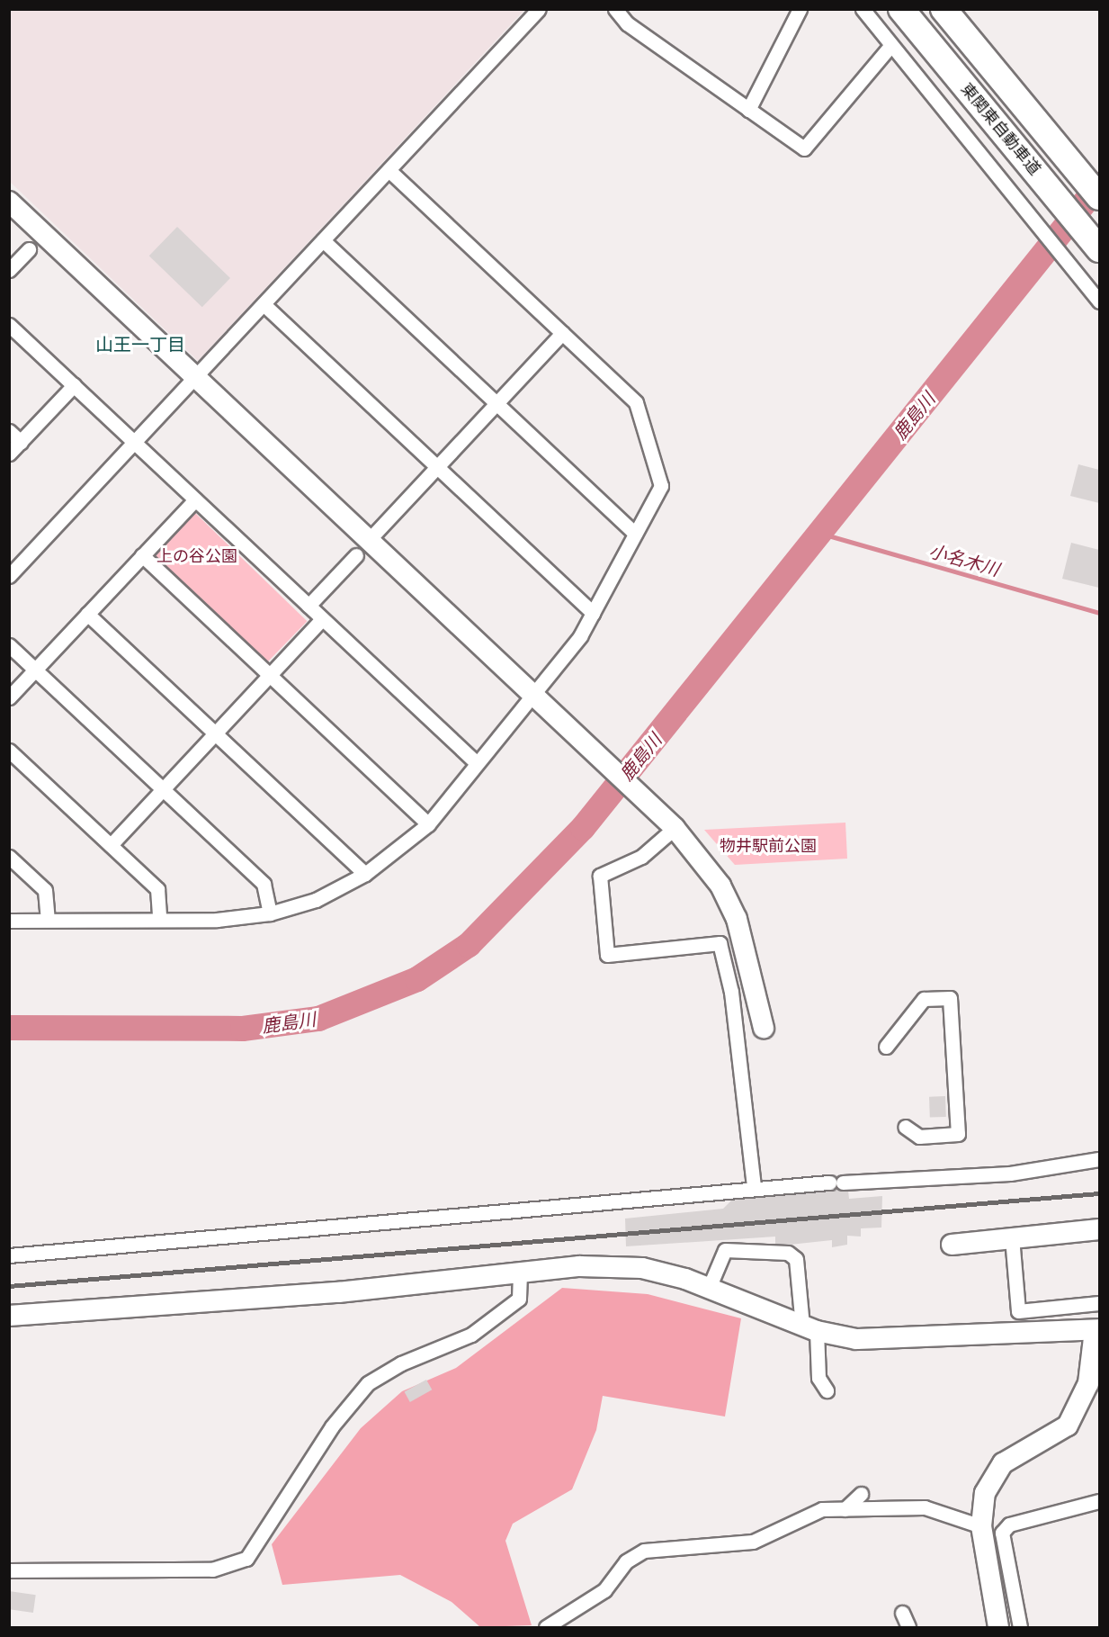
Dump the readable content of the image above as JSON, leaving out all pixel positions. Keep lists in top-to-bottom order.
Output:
{
  "streets": {
    "highway": ["東関東自動車道"]
  },
  "districts": ["山王一丁目"],
  "water": ["鹿島川", "小名木川"],
  "parks": ["上の谷公園", "物井駅前公園"]
}
